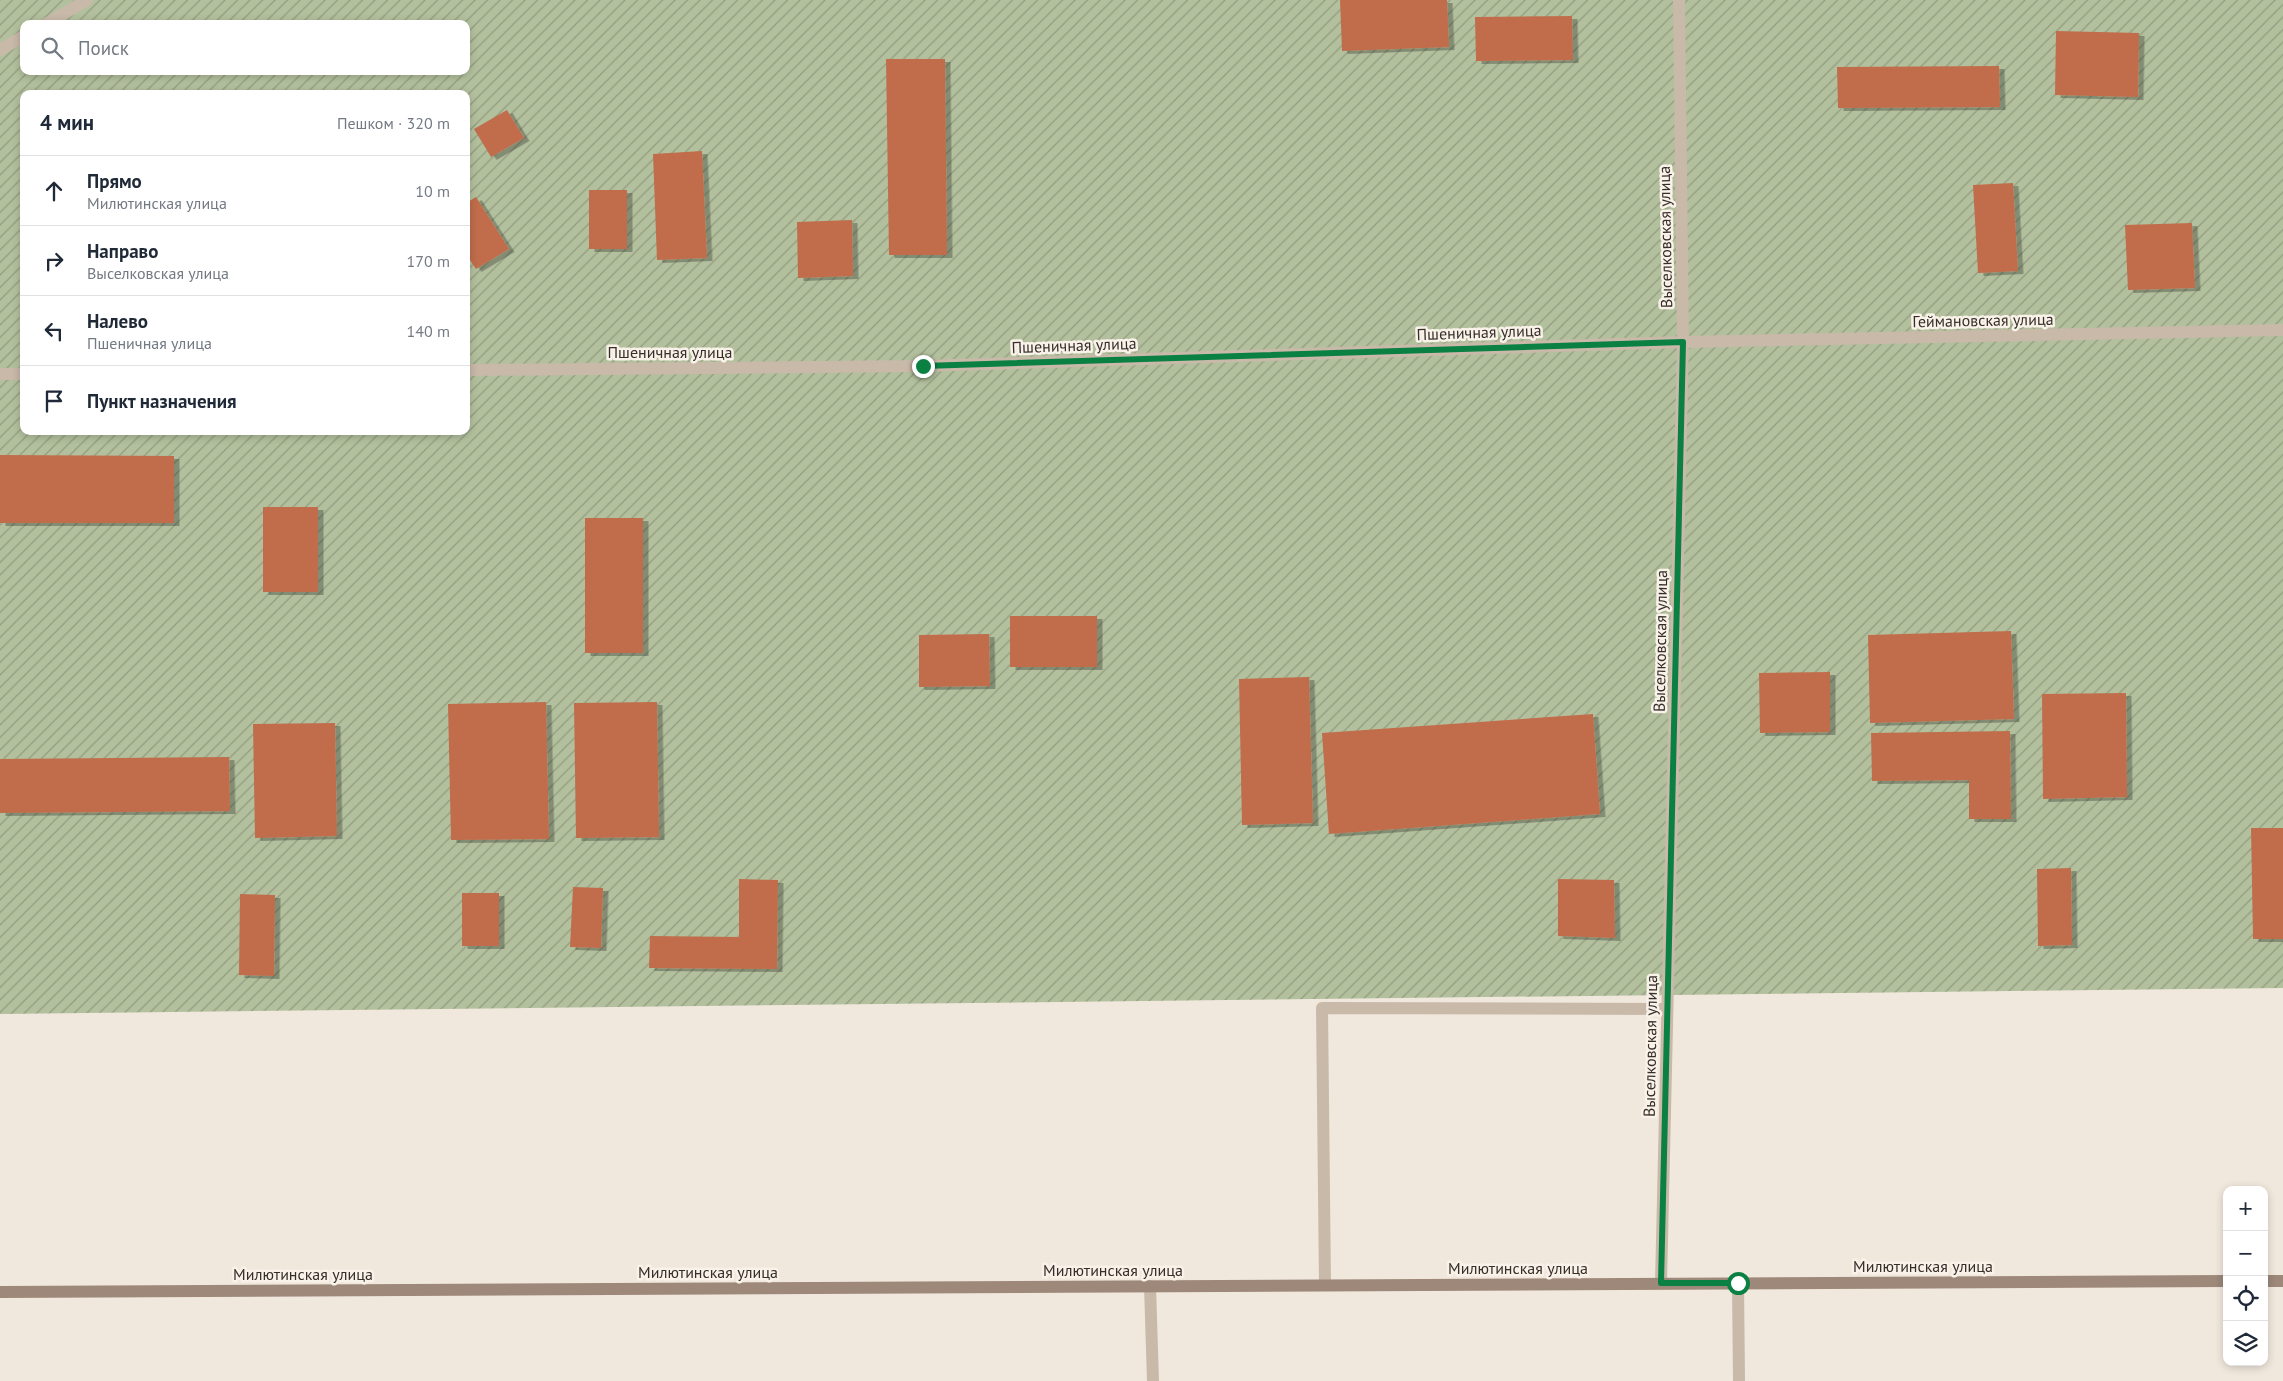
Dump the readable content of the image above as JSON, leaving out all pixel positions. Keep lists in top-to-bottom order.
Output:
{
  "streets": {
    "main road": ["Милютинская улица"],
    "street": ["Выселковская улица", "Геймановская улица", "Пшеничная улица"]
  },
  "crossings": [
    ["Выселковская улица", "Геймановская улица"],
    ["Выселковская улица", "Пшеничная улица"],
    ["Выселковская улица", "Милютинская улица"],
    ["Геймановская улица", "Пшеничная улица"]
  ],
  "page": {
    "search": "Поиск",
    "heading": ["4 мин", "Пешком · 320 m"],
    "list": [
      ["Прямо", "Милютинская улица", "10 m"],
      ["Направо", "Выселковская улица", "170 m"],
      ["Налево", "Пшеничная улица", "140 m"],
      "Пункт назначения"
    ],
    "map_buttons": ["+", "−"]
  }
}
